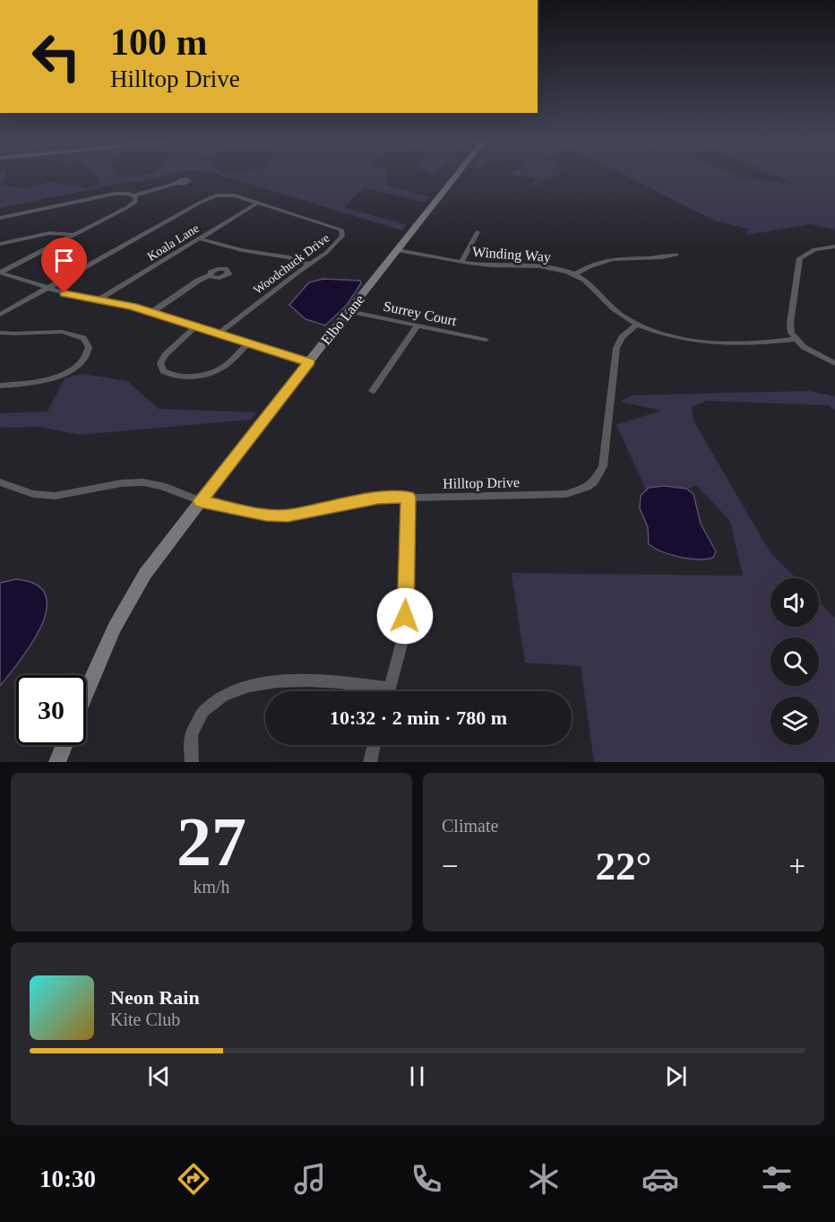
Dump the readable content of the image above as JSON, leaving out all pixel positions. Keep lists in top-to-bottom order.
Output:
{
  "streets": {
    "street": [
      "Koala Lane",
      "Winding Way",
      "Woodchuck Drive",
      "Surrey Court",
      "Elbo Lane",
      "Hilltop Drive"
    ]
  },
  "crossings": [
    ["Koala Lane", "Woodchuck Drive"],
    ["Winding Way", "Elbo Lane"],
    ["Winding Way", "Hilltop Drive"],
    ["Surrey Court", "Elbo Lane"],
    ["Elbo Lane", "Hilltop Drive"]
  ],
  "page": {
    "turn": ["100 m", "Hilltop Drive"],
    "limit": "30",
    "trip": "10:32 · 2 min · 780 m",
    "tile": [
      ["27", "km/h"],
      "Climate"
    ],
    "heat": ["−", "22°", "+"],
    "song": ["Neon Rain", "Kite Club"],
    "tabs": "10:30"
  }
}
